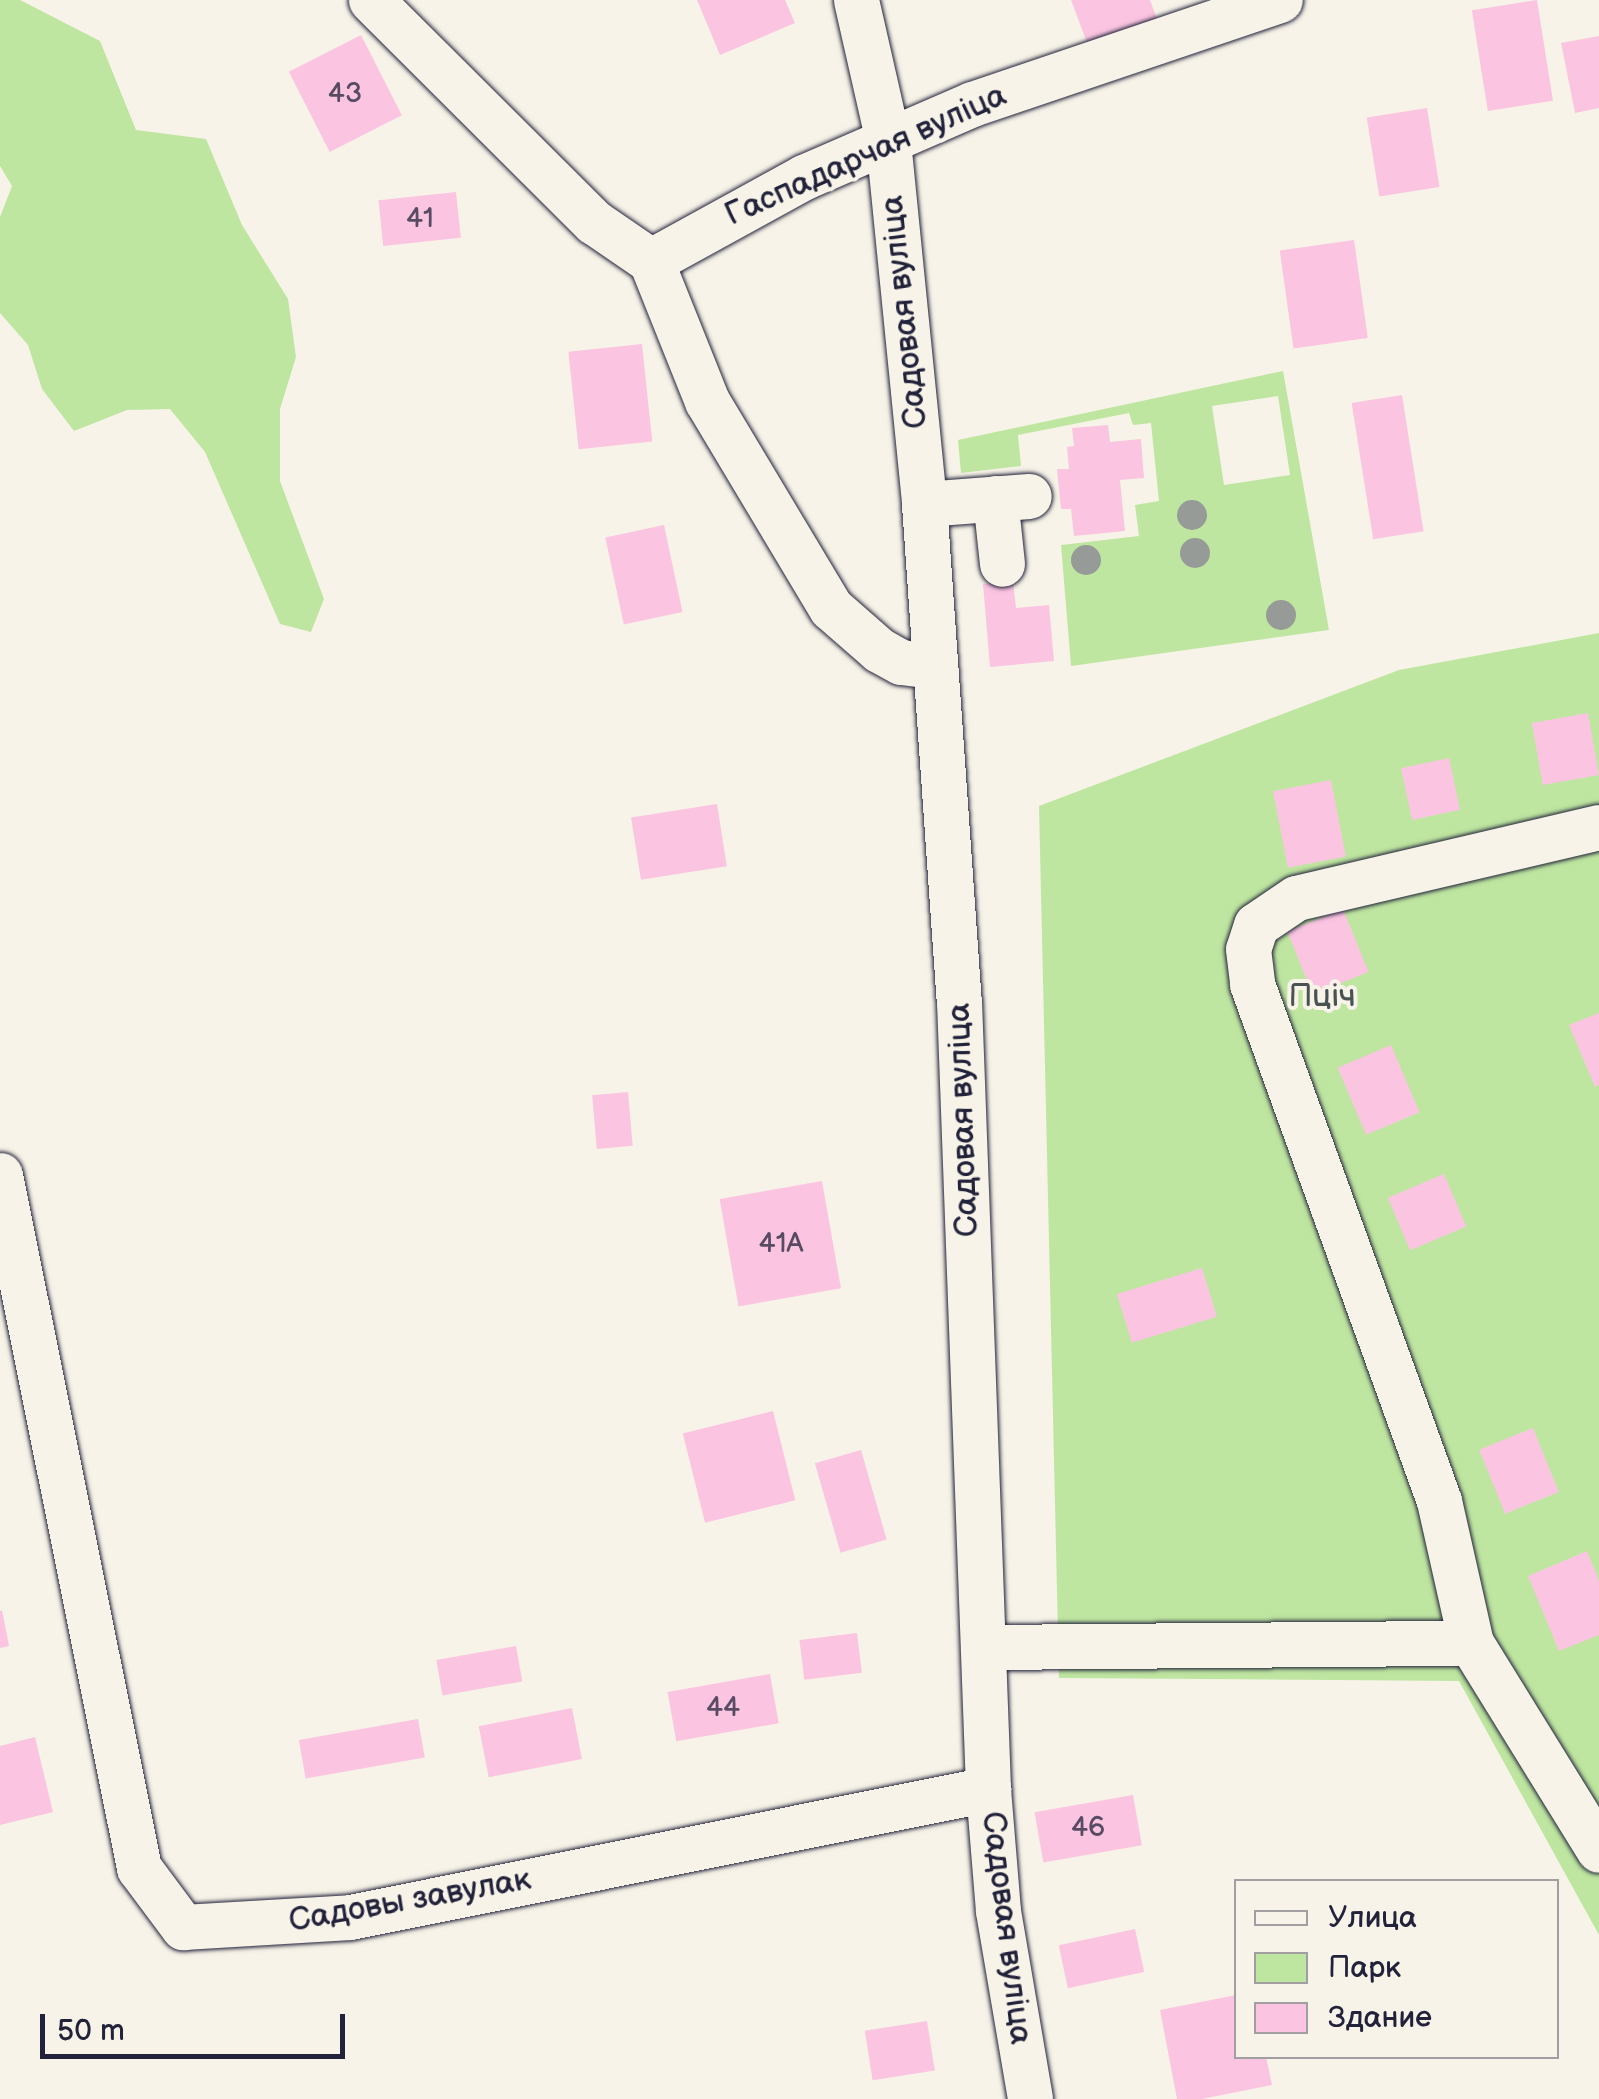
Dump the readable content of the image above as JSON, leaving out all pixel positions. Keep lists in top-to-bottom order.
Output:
{
  "streets": {
    "street": ["Гаспадарчая вуліца", "Садовая вуліца", "Садовы завулак"]
  },
  "crossings": [
    ["Гаспадарчая вуліца", "Садовая вуліца"],
    ["Садовая вуліца", "Садовы завулак"]
  ],
  "parks": ["Пціч"],
  "house_numbers": [
    "43",
    "41",
    "41А",
    "44",
    "46"
  ],
  "legend": ["Улица", "Парк", "Здание"],
  "scale_bar": "50 m"
}
